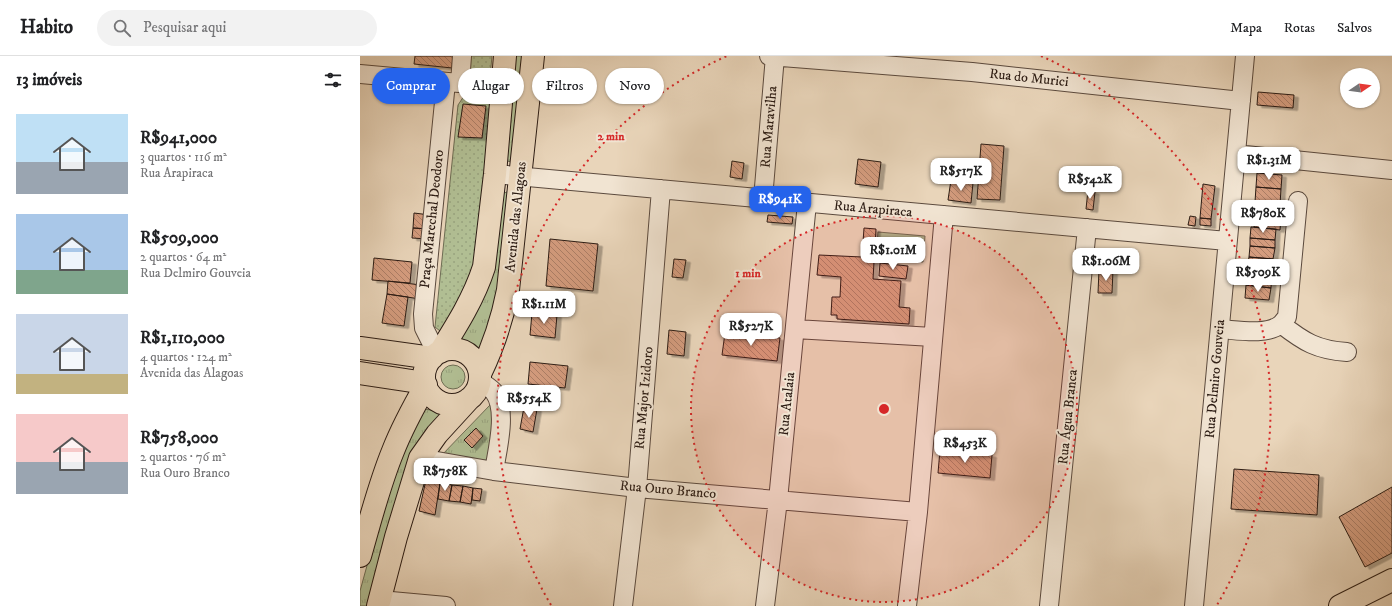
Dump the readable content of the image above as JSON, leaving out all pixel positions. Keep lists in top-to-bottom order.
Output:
{
  "streets": {
    "main road": ["Avenida das Alagoas"],
    "street": [
      "Rua do Murici",
      "Rua Maravilha",
      "Rua Arapiraca",
      "Praça Marechal Deodoro",
      "Rua Delmiro Gouveia",
      "Rua Major Izidoro",
      "Rua Atalaia",
      "Rua Água Branca",
      "Rua Ouro Branco"
    ]
  },
  "crossings": [
    ["Rua do Murici", "Rua Maravilha"],
    ["Rua do Murici", "Rua Delmiro Gouveia"],
    ["Rua Maravilha", "Rua Arapiraca"],
    ["Rua Arapiraca", "Avenida das Alagoas"],
    ["Rua Arapiraca", "Rua Delmiro Gouveia"],
    ["Rua Arapiraca", "Rua Major Izidoro"],
    ["Rua Arapiraca", "Rua Atalaia"],
    ["Rua Arapiraca", "Rua Água Branca"],
    ["Avenida das Alagoas", "Praça Marechal Deodoro"],
    ["Avenida das Alagoas", "Rua Ouro Branco"],
    ["Rua Major Izidoro", "Rua Ouro Branco"],
    ["Rua Atalaia", "Rua Ouro Branco"]
  ],
  "north": "right",
  "page": {
    "header": "Habito",
    "search": "Pesquisar aqui",
    "nav": ["Mapa", "Rotas", "Salvos"],
    "heading": "13 imóveis",
    "chip": [
      "Comprar",
      "Alugar",
      "Filtros",
      "Novo"
    ],
    "list": [
      {
        "name": "R$941,000",
        "note": "3 quartos · 116 m² · Rua Arapiraca"
      },
      {
        "name": "R$509,000",
        "note": "2 quartos · 64 m² · Rua Delmiro Gouveia"
      },
      {
        "name": "R$1,110,000",
        "note": "4 quartos · 124 m² · Avenida das Alagoas"
      },
      {
        "name": "R$758,000",
        "note": "2 quartos · 76 m² · Rua Ouro Branco"
      }
    ],
    "price": [
      "R$1.31M",
      "R$517K",
      "R$542K",
      "R$941K",
      "R$780K",
      "R$1.01M",
      "R$1.06M",
      "R$509K",
      "R$1.11M",
      "R$527K",
      "R$554K",
      "R$453K",
      "R$758K"
    ]
  },
  "rings": ["2 min", "1 min"]
}
